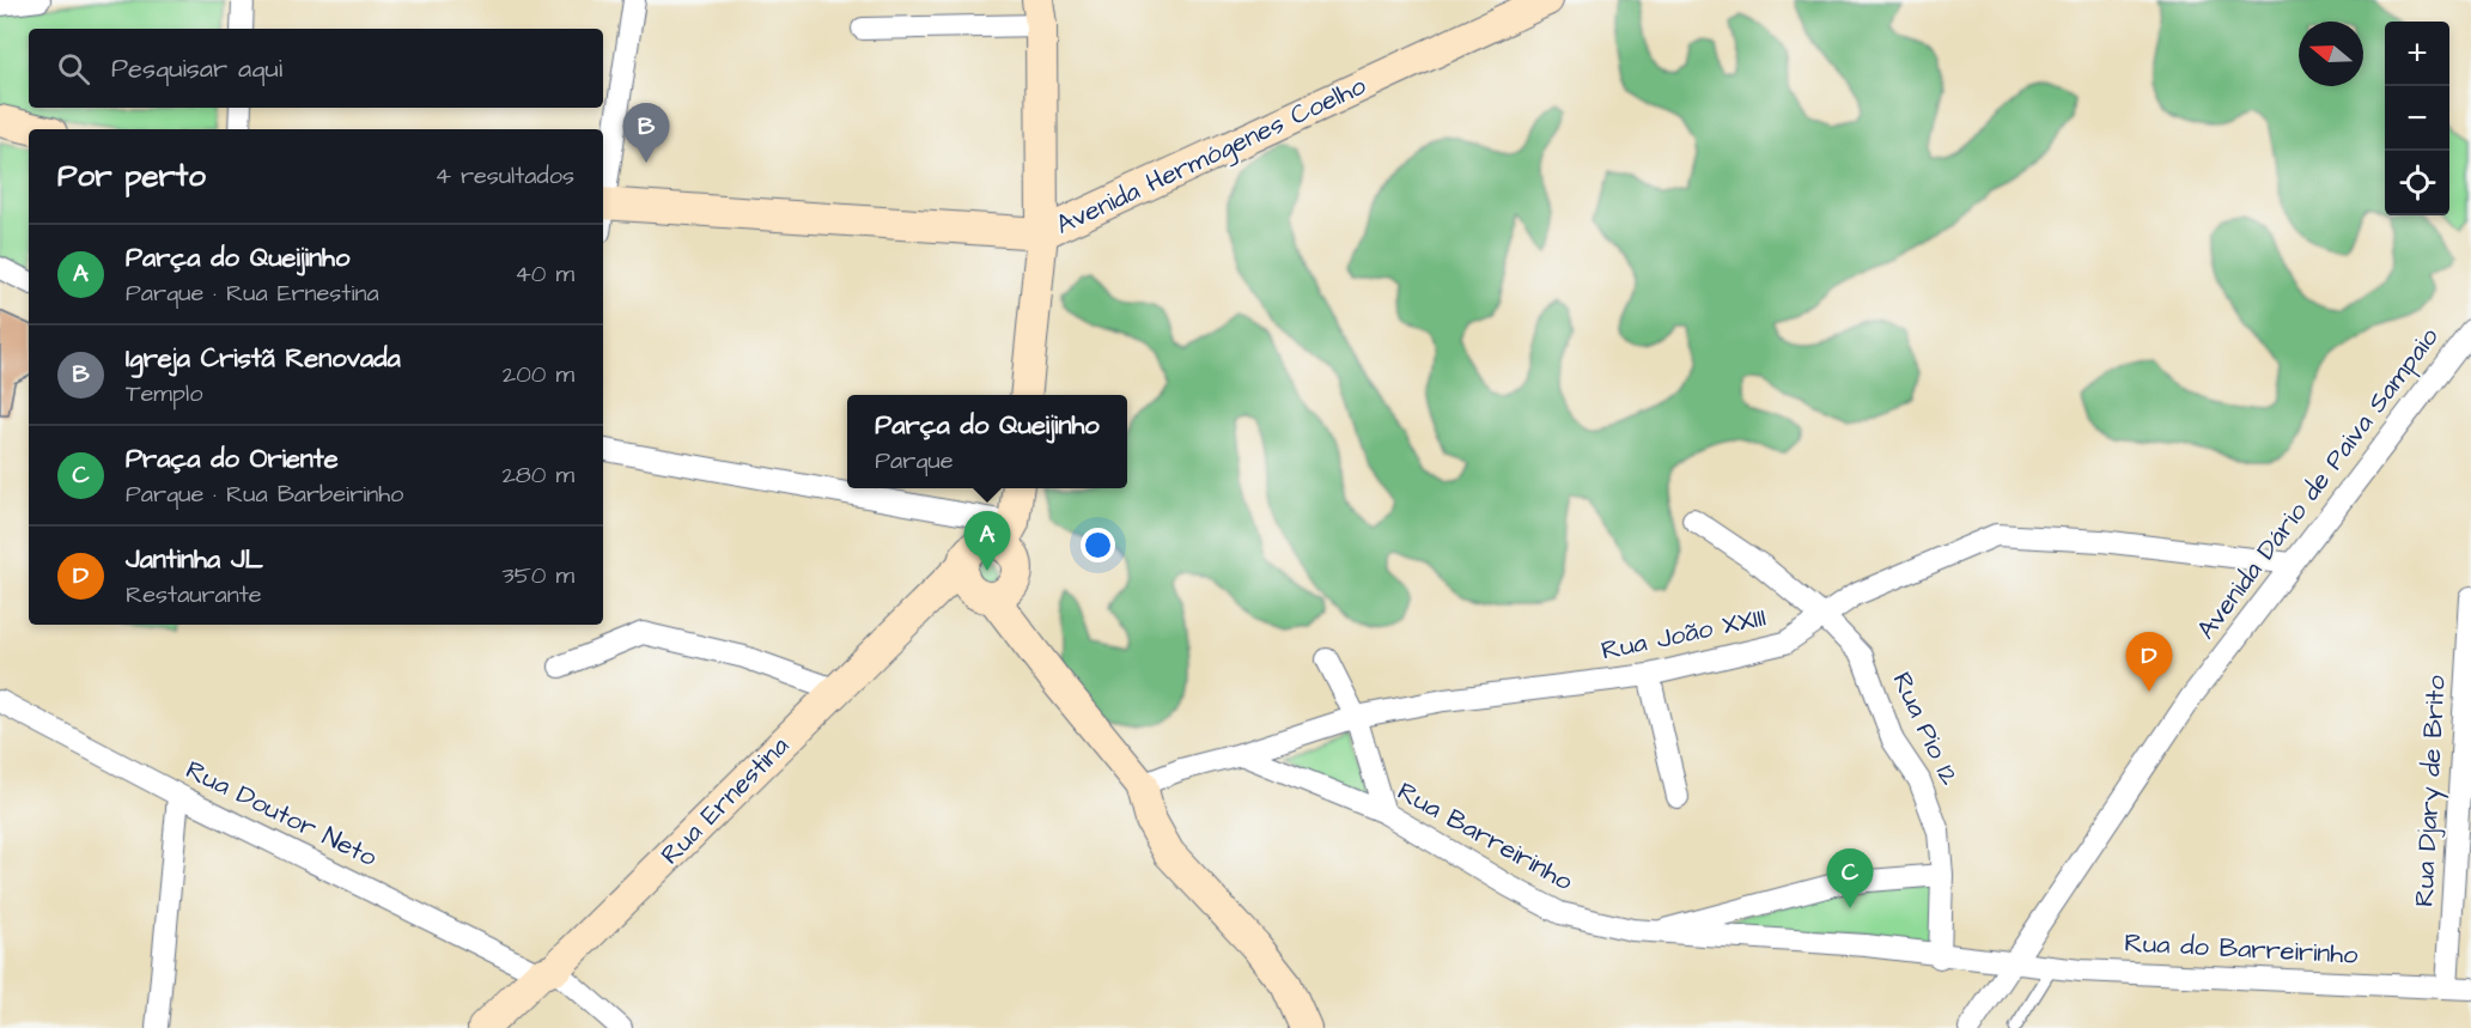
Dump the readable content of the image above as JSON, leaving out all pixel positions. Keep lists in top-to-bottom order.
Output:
{
  "streets": {
    "street": [
      "Avenida Hermógenes Coelho",
      "Avenida Dário de Paiva Sampaio",
      "Rua João XXIII",
      "Rua Pio 12",
      "Rua Djary de Brito",
      "Rua Ernestina",
      "Rua Doutor Neto",
      "Rua Barreirinho",
      "Rua do Barreirinho"
    ]
  },
  "crossings": [
    ["Avenida Dário de Paiva Sampaio", "Rua João XXIII"],
    ["Avenida Dário de Paiva Sampaio", "Rua Barreirinho"],
    ["Avenida Dário de Paiva Sampaio", "Rua do Barreirinho"],
    ["Rua João XXIII", "Rua Pio 12"],
    ["Rua João XXIII", "Rua Barreirinho"],
    ["Rua Pio 12", "Rua Barreirinho"],
    ["Rua Djary de Brito", "Rua do Barreirinho"],
    ["Rua Ernestina", "Rua Doutor Neto"],
    ["Rua Barreirinho", "Rua do Barreirinho"]
  ],
  "north": "left",
  "page": {
    "map_buttons": ["+", "−"],
    "search": "Pesquisar aqui",
    "pins": [
      "B",
      "A",
      "D",
      "C"
    ],
    "heading": ["Por perto", "4 resultados"],
    "list": [
      {
        "mark": "A",
        "name": "Parça do Queijinho",
        "note": "Parque · Rua Ernestina",
        "value": "40 m"
      },
      {
        "mark": "B",
        "name": "Igreja Cristã Renovada",
        "note": "Templo",
        "value": "200 m"
      },
      {
        "mark": "C",
        "name": "Praça do Oriente",
        "note": "Parque · Rua Barbeirinho",
        "value": "280 m"
      },
      {
        "mark": "D",
        "name": "Jantinha JL",
        "note": "Restaurante",
        "value": "350 m"
      }
    ],
    "popup": ["Parça do Queijinho", "Parque"]
  }
}
